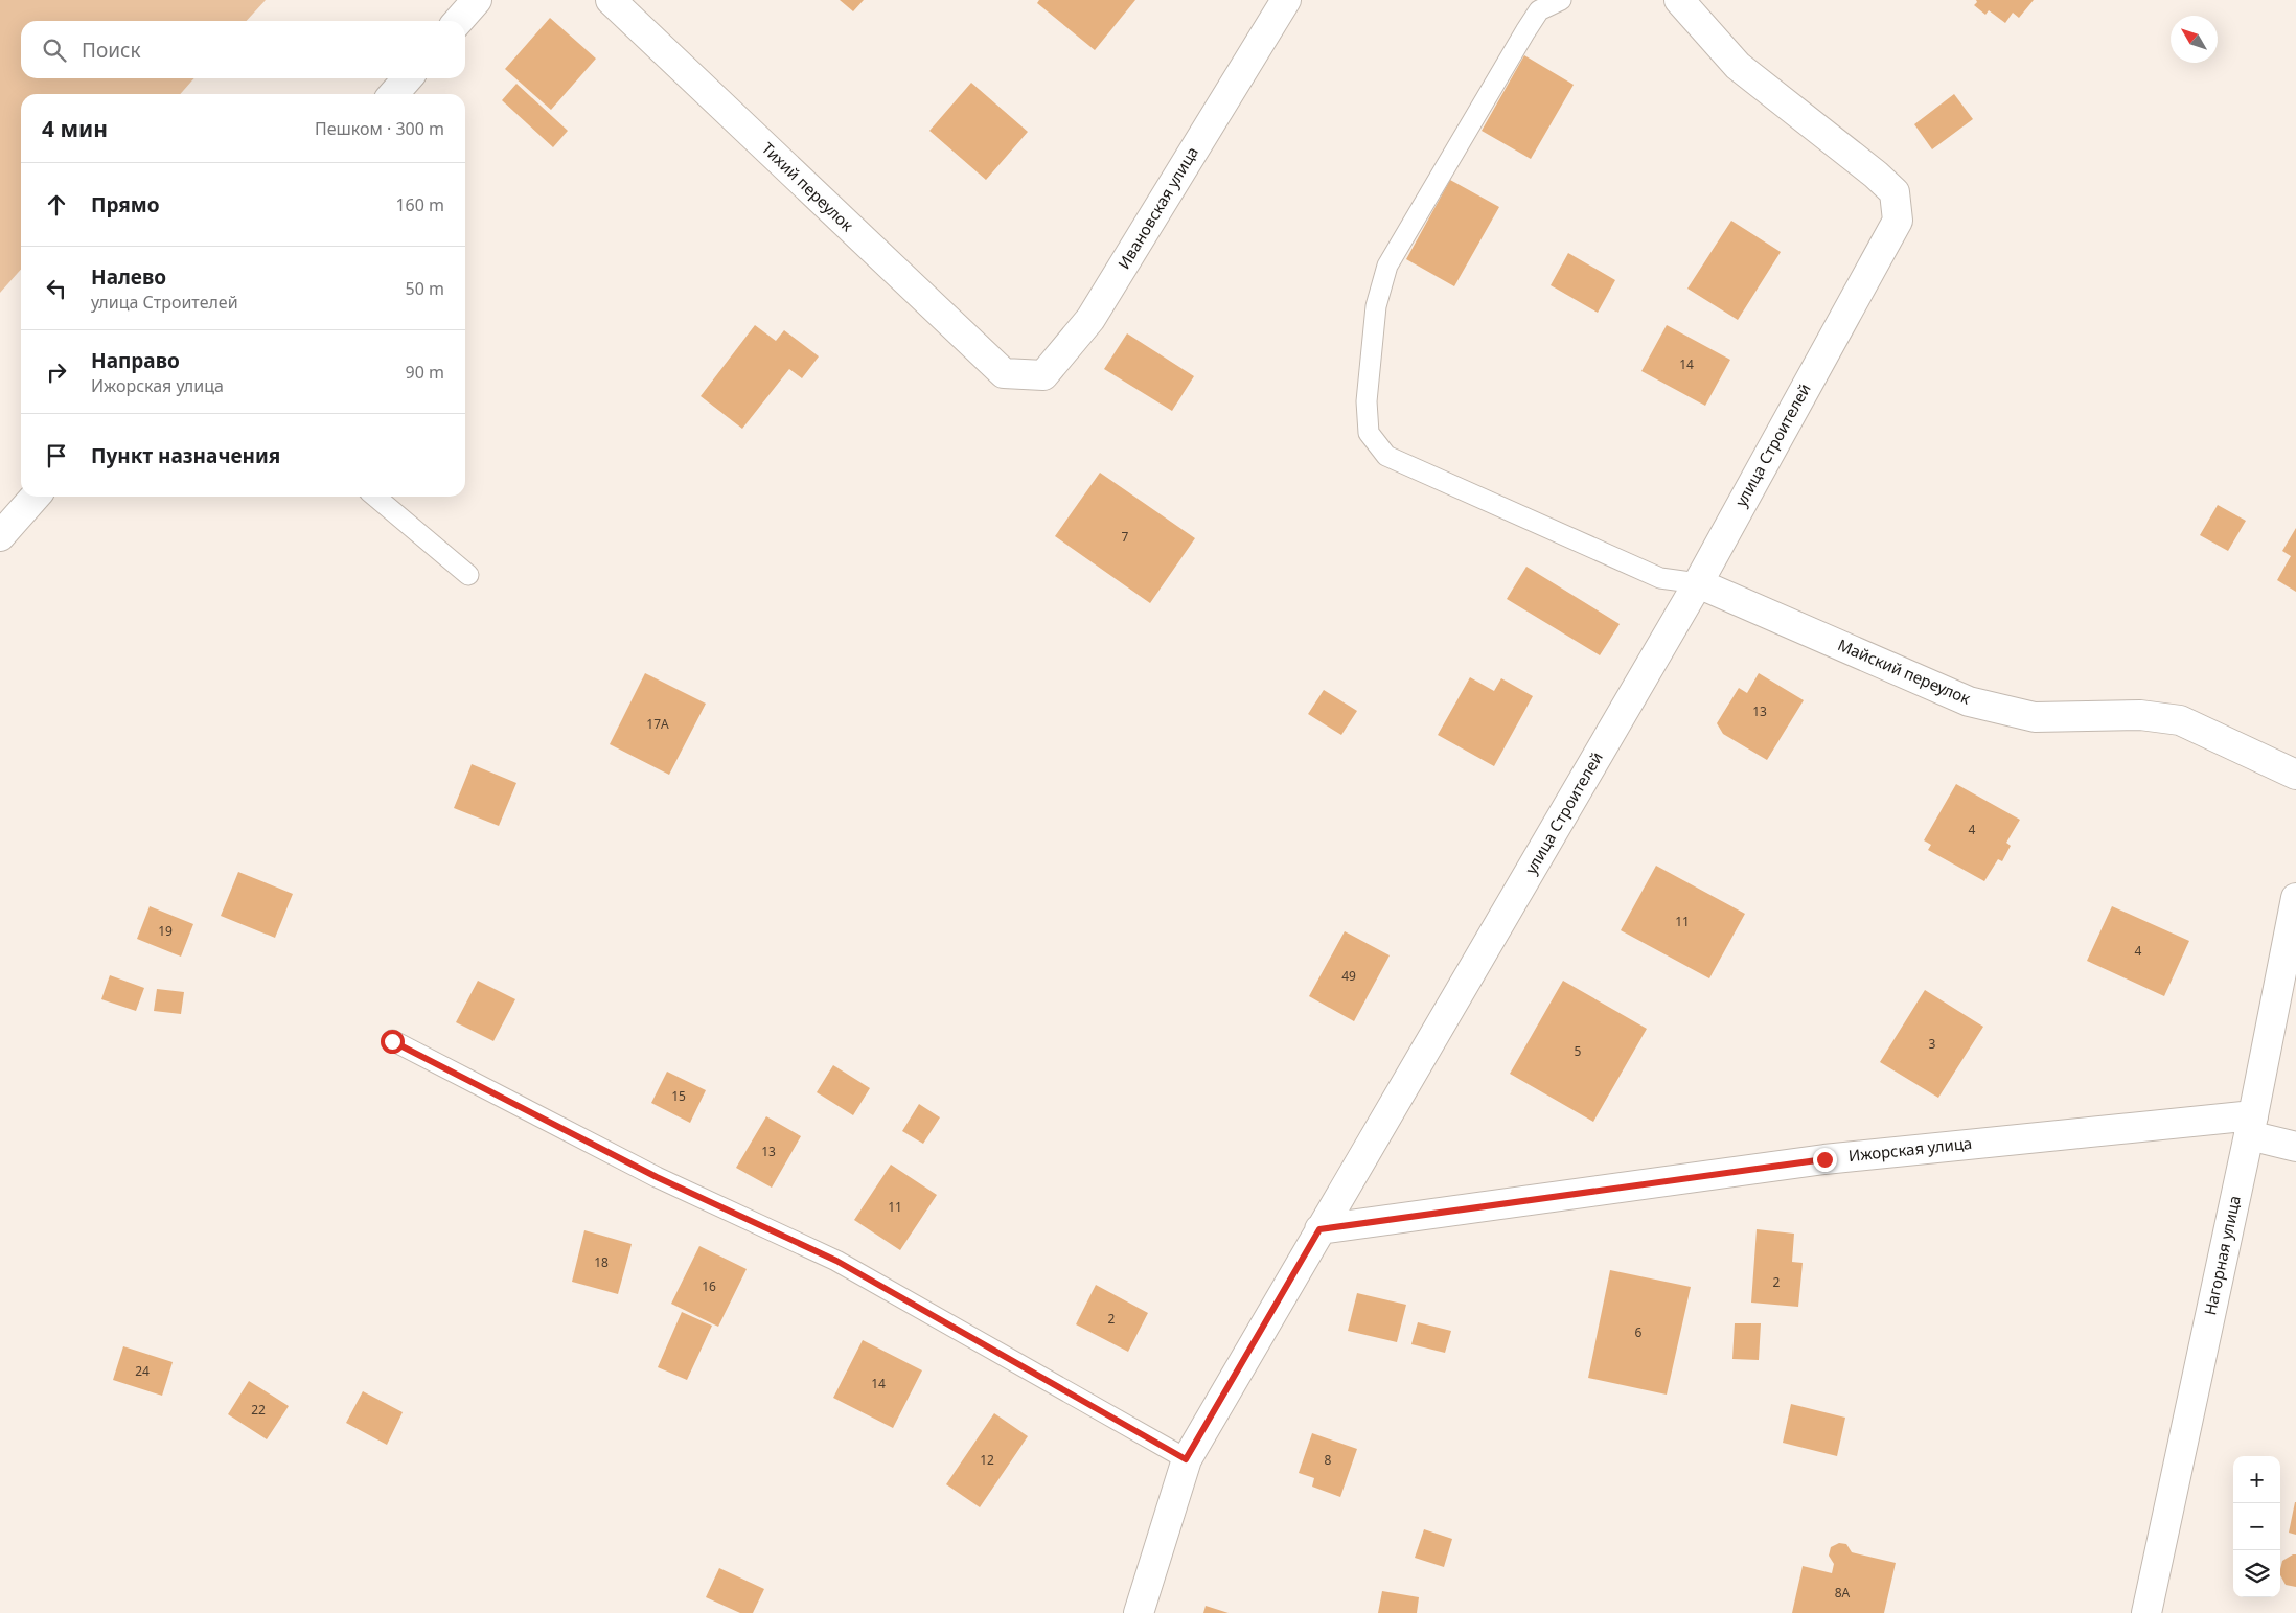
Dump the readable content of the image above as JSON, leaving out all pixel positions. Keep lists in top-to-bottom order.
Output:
{
  "streets": {
    "street": [
      "Тихий переулок",
      "Ивановская улица",
      "улица Строителей",
      "Майский переулок",
      "Ижорская улица",
      "Нагорная улица"
    ]
  },
  "crossings": [
    ["Тихий переулок", "Ивановская улица"],
    ["улица Строителей", "Майский переулок"],
    ["улица Строителей", "Ижорская улица"],
    ["Ижорская улица", "Нагорная улица"]
  ],
  "house_numbers": [
    "14",
    "7",
    "13",
    "17А",
    "4",
    "11",
    "19",
    "4",
    "49",
    "3",
    "5",
    "15",
    "13",
    "11",
    "18",
    "2",
    "16",
    "2",
    "6",
    "24",
    "14",
    "22",
    "12",
    "8",
    "8А"
  ],
  "north": "top left",
  "page": {
    "search": "Поиск",
    "heading": ["4 мин", "Пешком · 300 m"],
    "list": [
      ["Прямо", "160 m"],
      ["Налево", "улица Строителей", "50 m"],
      ["Направо", "Ижорская улица", "90 m"],
      "Пункт назначения"
    ],
    "map_buttons": ["+", "−"]
  }
}
